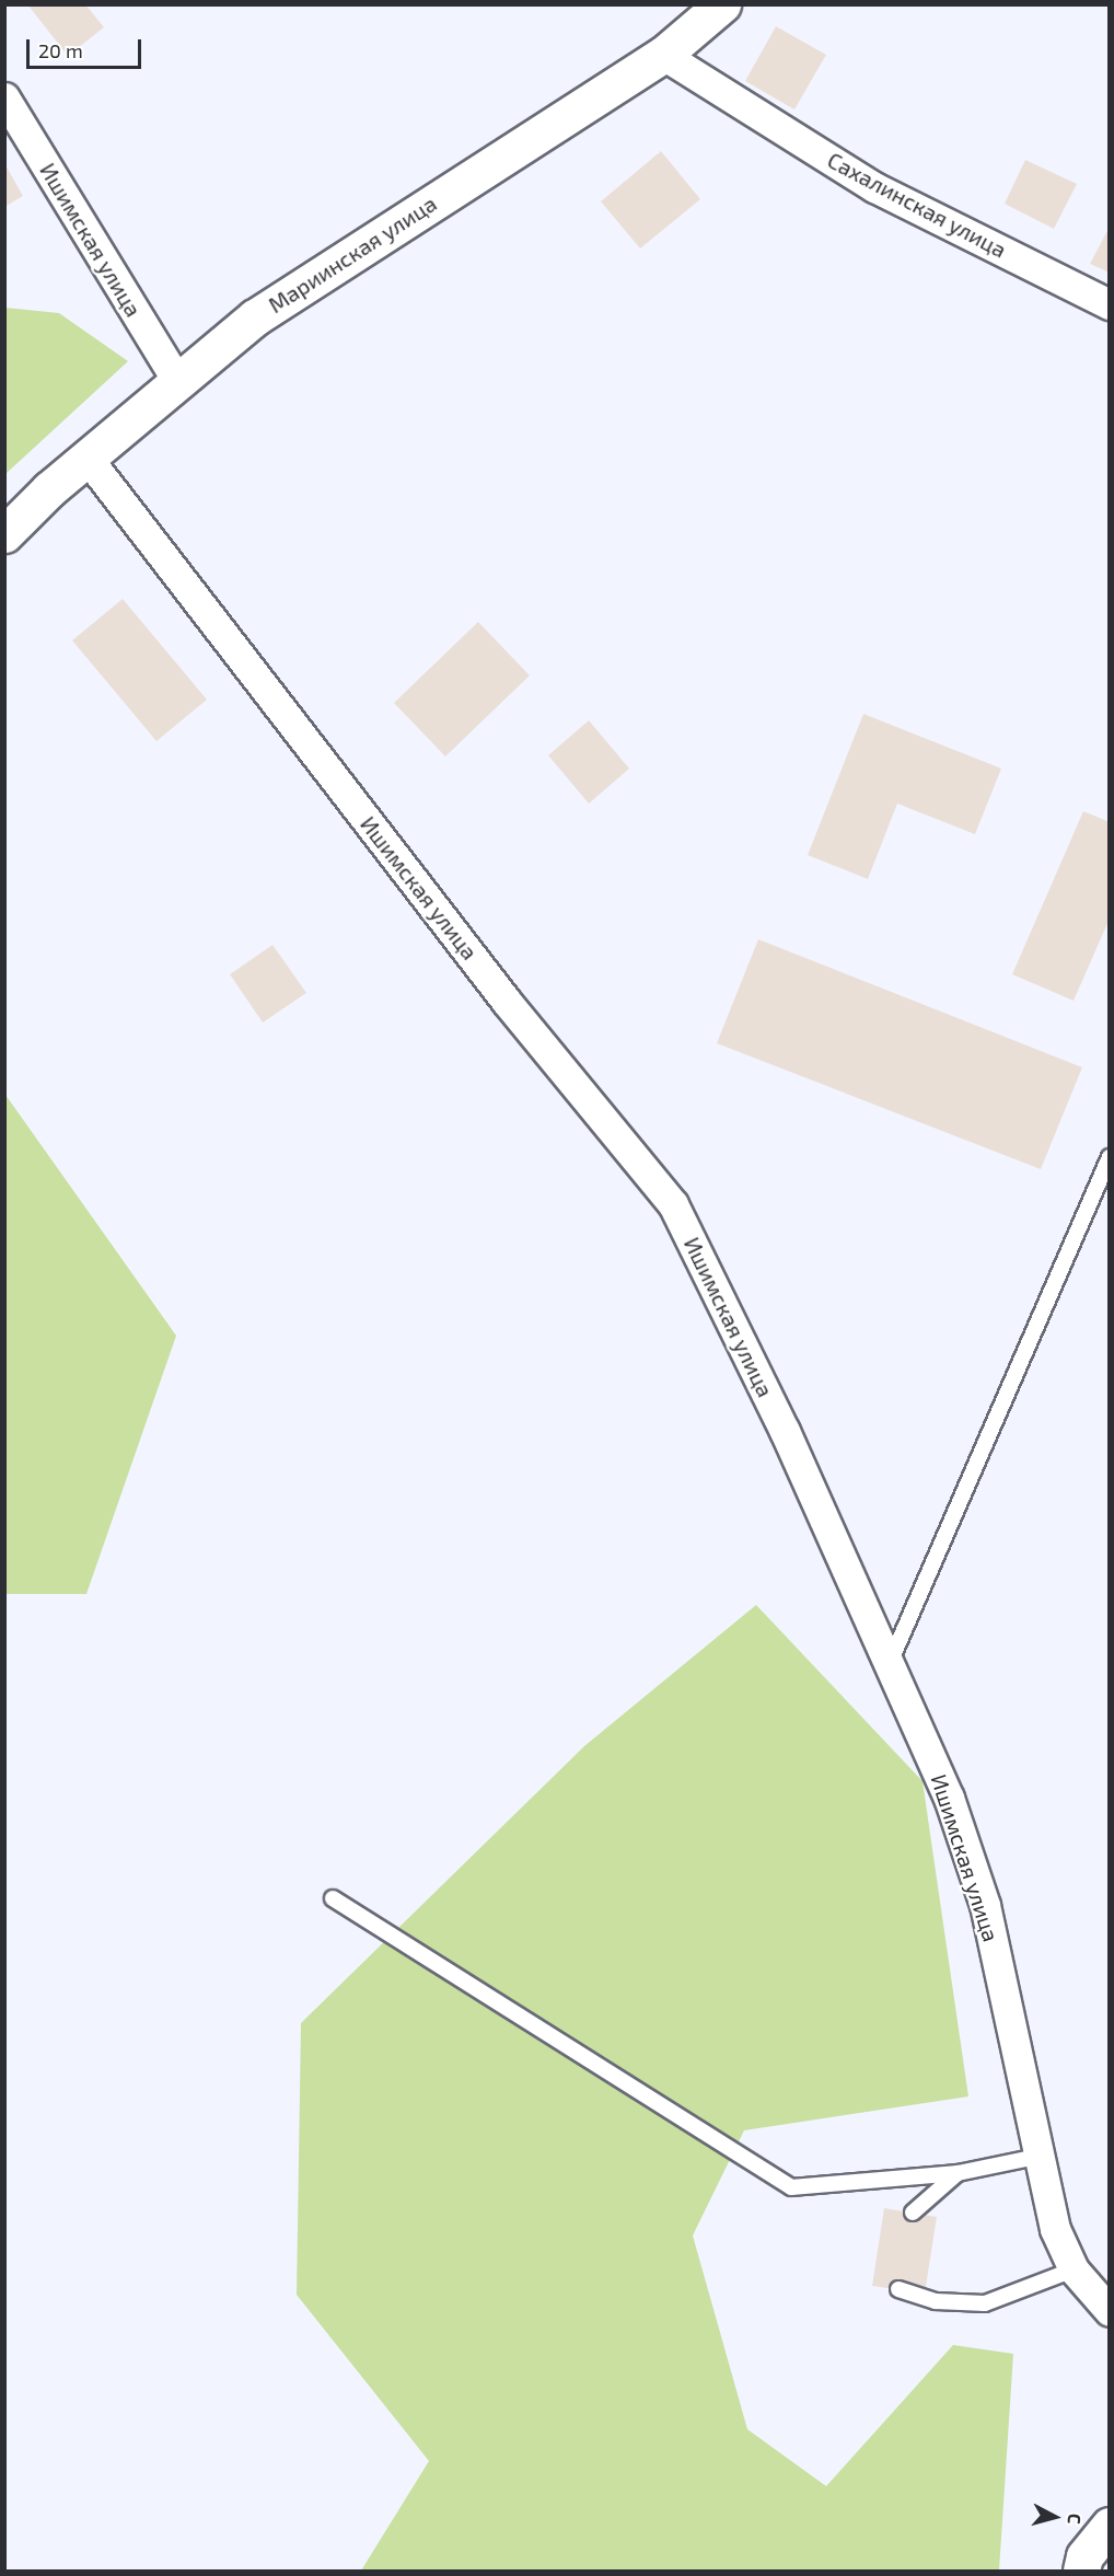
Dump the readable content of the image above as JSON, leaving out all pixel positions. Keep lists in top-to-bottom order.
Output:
{
  "streets": {
    "main road": ["Мариинская улица"],
    "street": ["Сахалинская улица", "Ишимская улица"]
  },
  "crossings": [
    ["Сахалинская улица", "Мариинская улица"],
    ["Ишимская улица", "Мариинская улица"]
  ],
  "scale_bar": "20 m",
  "north": "right"
}
